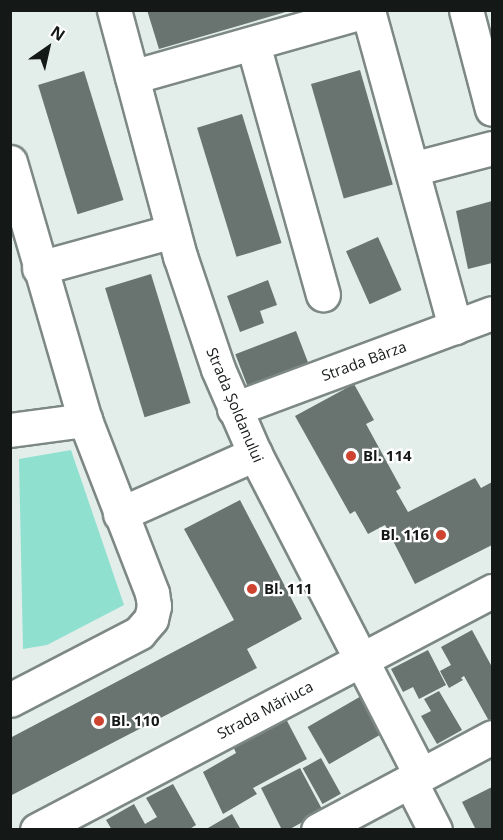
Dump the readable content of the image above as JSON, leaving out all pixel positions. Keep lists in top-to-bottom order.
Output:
{
  "streets": {
    "street": ["Strada Bârza", "Strada Șoldanului", "Strada Măriuca"]
  },
  "crossings": [
    ["Strada Bârza", "Strada Șoldanului"],
    ["Strada Șoldanului", "Strada Măriuca"]
  ],
  "places": [
    "Bl. 114",
    "Bl. 116",
    "Bl. 111",
    "Bl. 110"
  ],
  "north": "top right"
}
